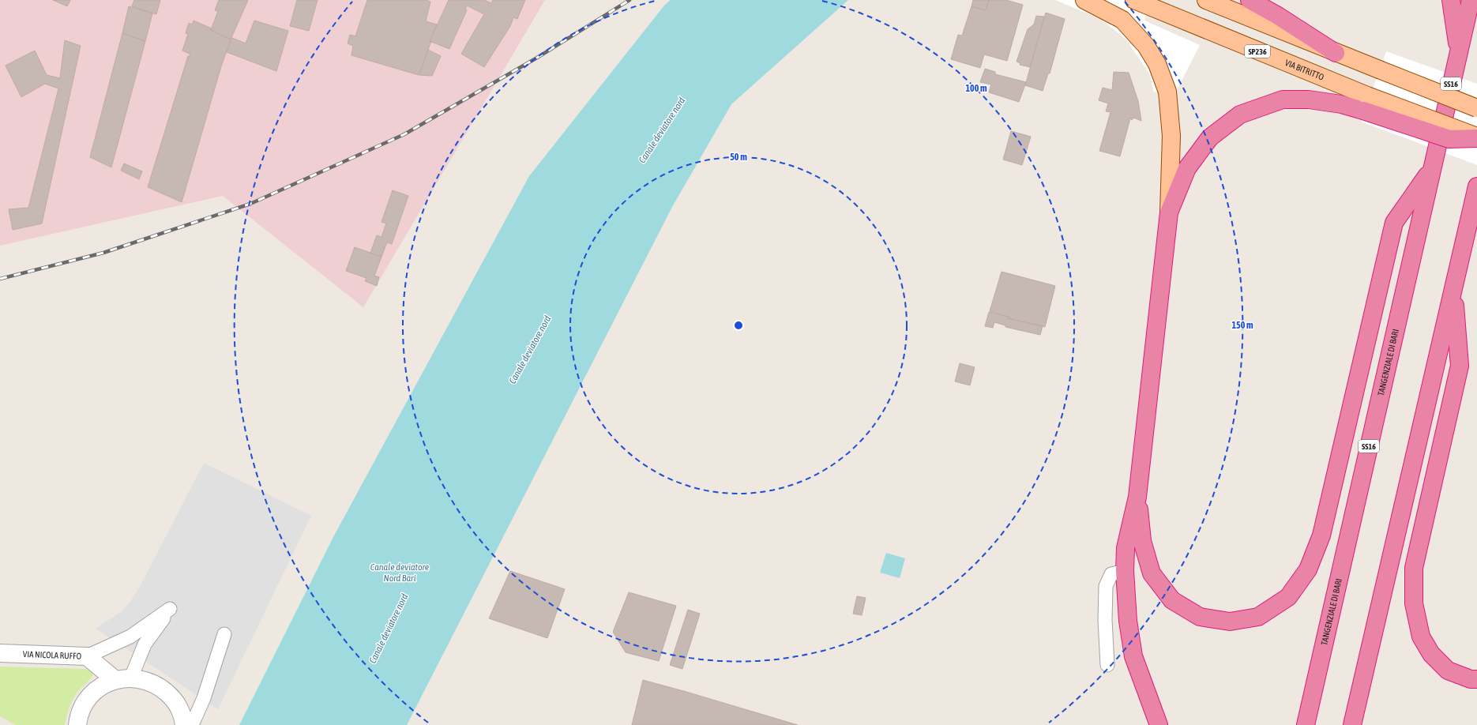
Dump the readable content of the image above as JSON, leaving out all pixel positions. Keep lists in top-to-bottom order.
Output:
{
  "streets": {
    "highway": ["SS16", "TANGENZIALE DI BARI"],
    "main road": ["SP236", "VIA BITRITTO"],
    "street": ["VIA NICOLA RUFFO"]
  },
  "water": ["Canale deviatore nord", "Canale deviatore Nord Bari"],
  "rings": ["100 m", "50 m", "150 m"]
}
